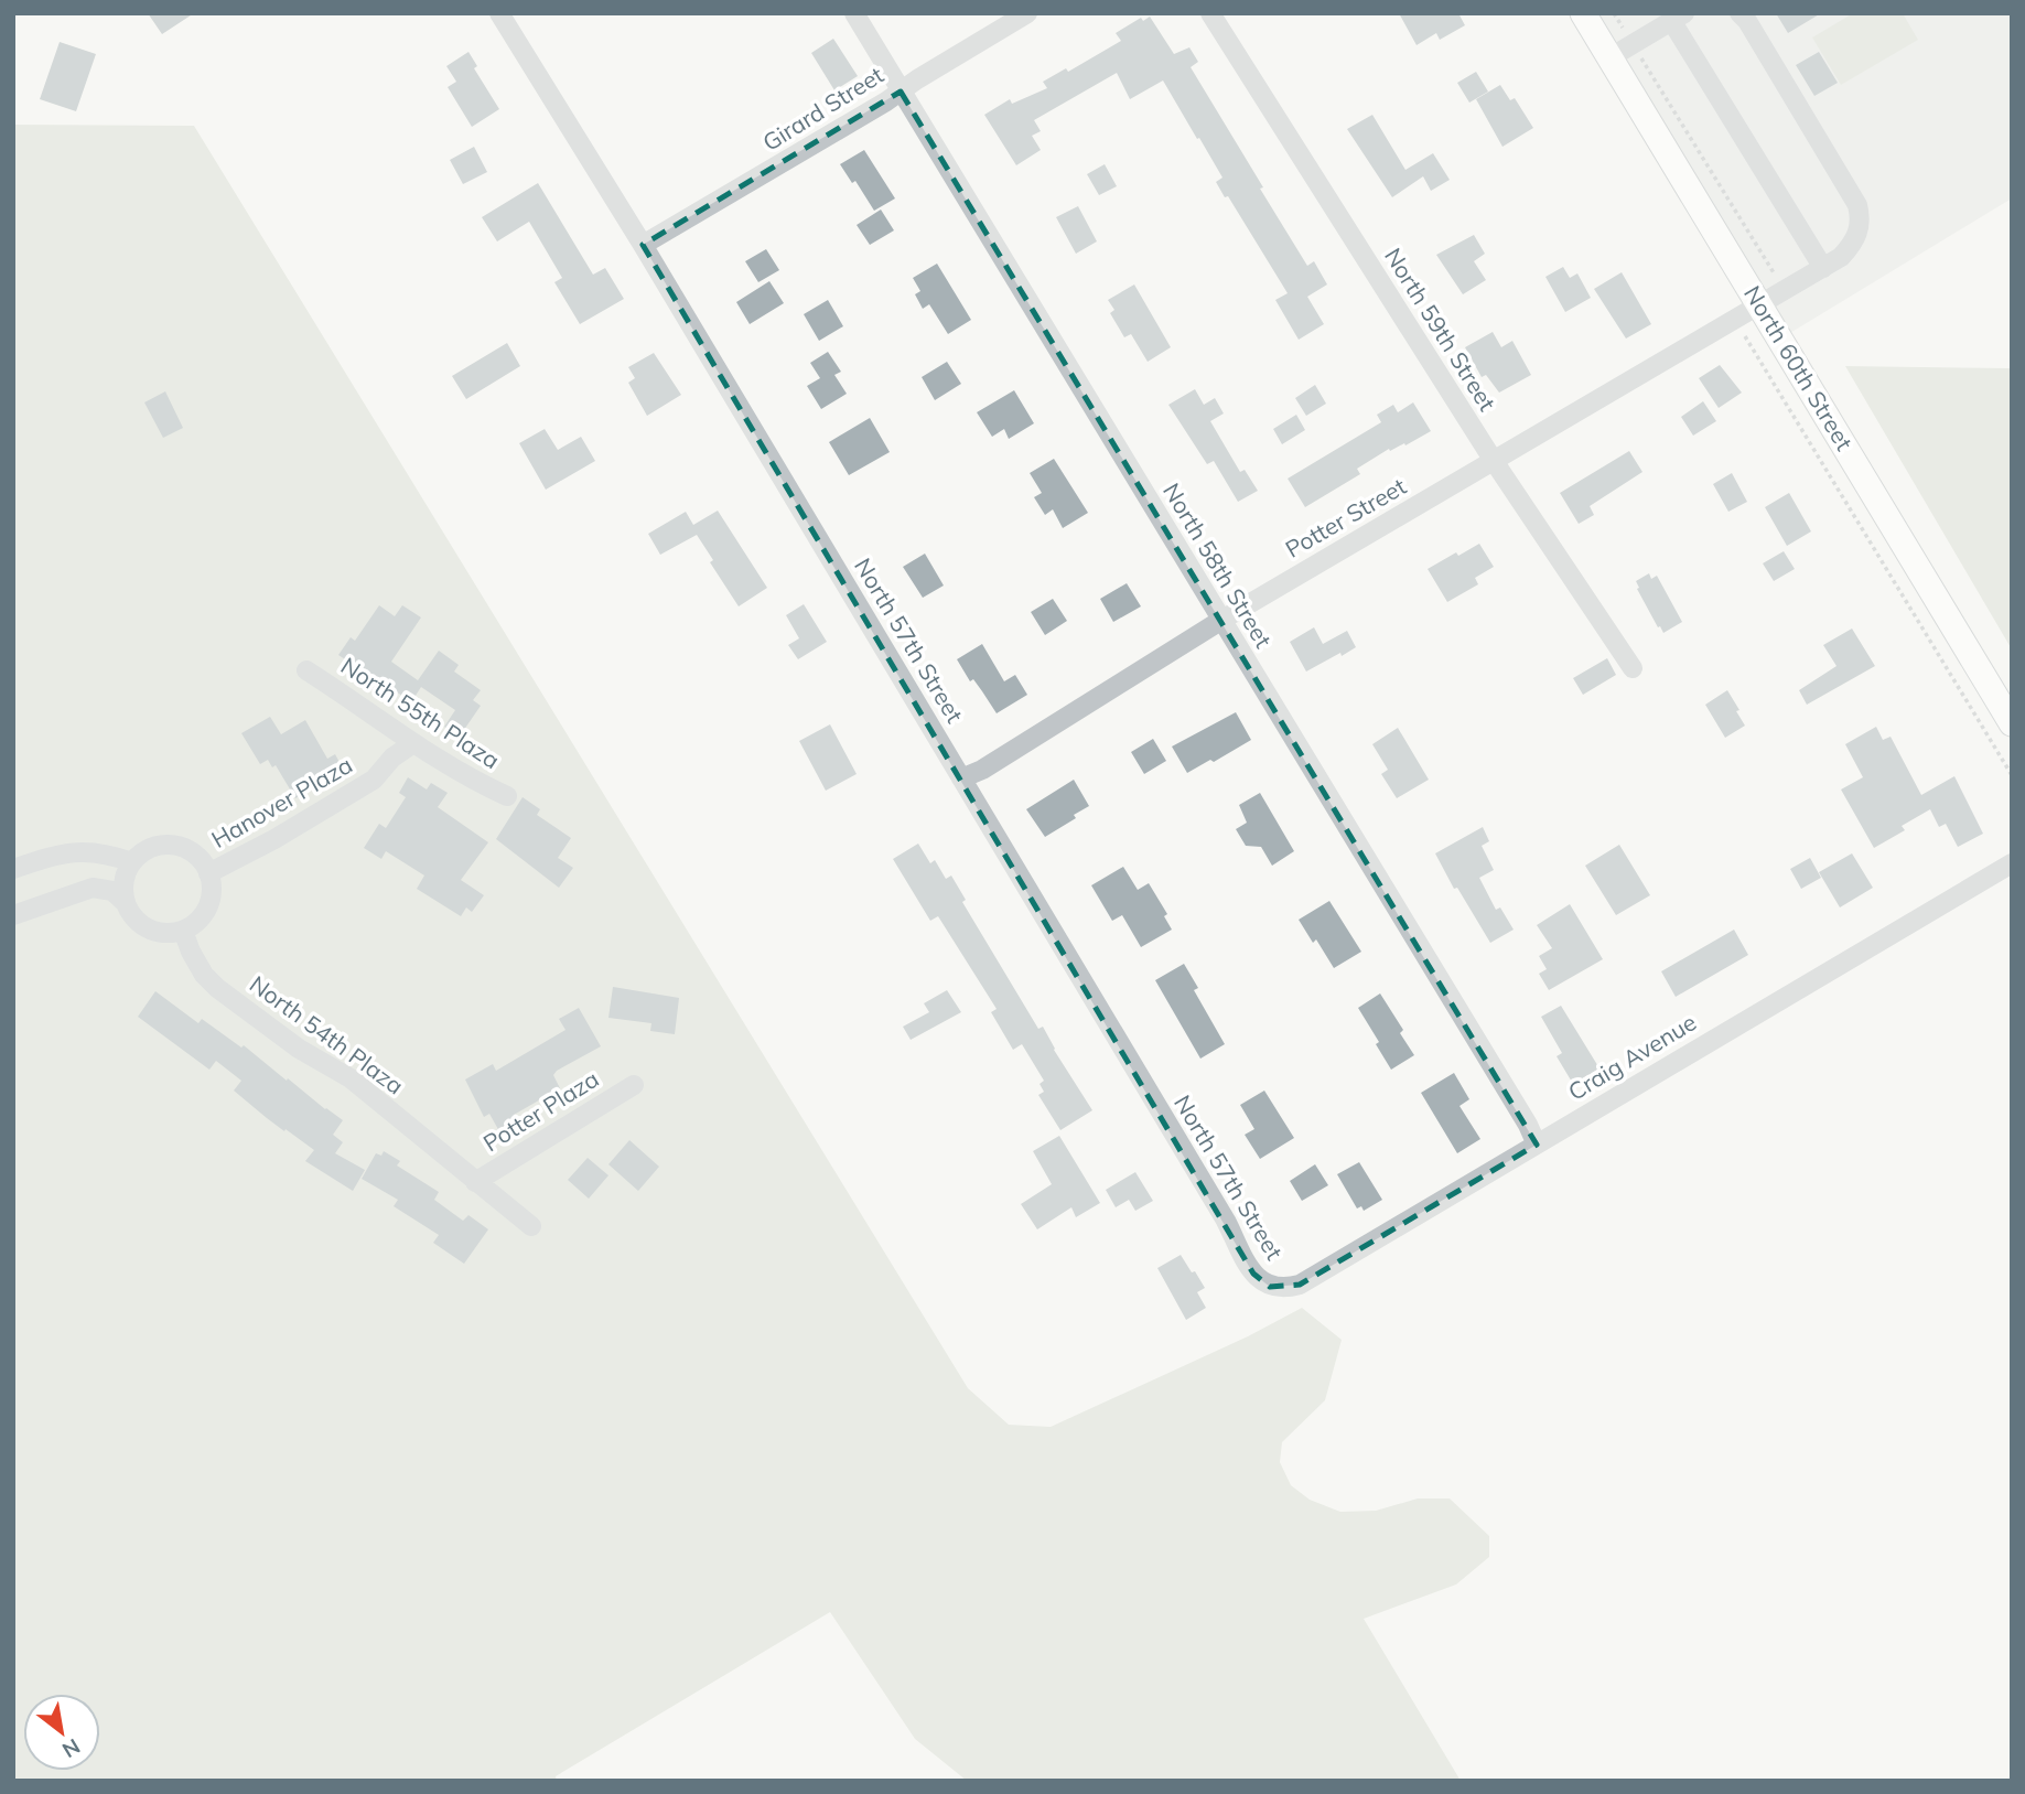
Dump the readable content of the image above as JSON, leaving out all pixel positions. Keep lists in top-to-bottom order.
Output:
{
  "streets": {
    "main road": ["North 60th Street"],
    "street": [
      "Girard Street",
      "North 59th Street",
      "Potter Street",
      "North 58th Street",
      "North 57th Street",
      "North 55th Plaza",
      "Hanover Plaza",
      "North 54th Plaza",
      "Craig Avenue",
      "Potter Plaza"
    ]
  },
  "crossings": [
    ["Girard Street", "North 58th Street"],
    ["Girard Street", "North 57th Street"],
    ["North 59th Street", "Potter Street"],
    ["North 60th Street", "Potter Street"],
    ["Potter Street", "North 58th Street"],
    ["Potter Street", "North 57th Street"],
    ["North 58th Street", "Craig Avenue"],
    ["North 57th Street", "Craig Avenue"],
    ["North 55th Plaza", "Hanover Plaza"],
    ["Hanover Plaza", "North 54th Plaza"],
    ["North 54th Plaza", "Potter Plaza"]
  ],
  "north": "bottom right"
}
